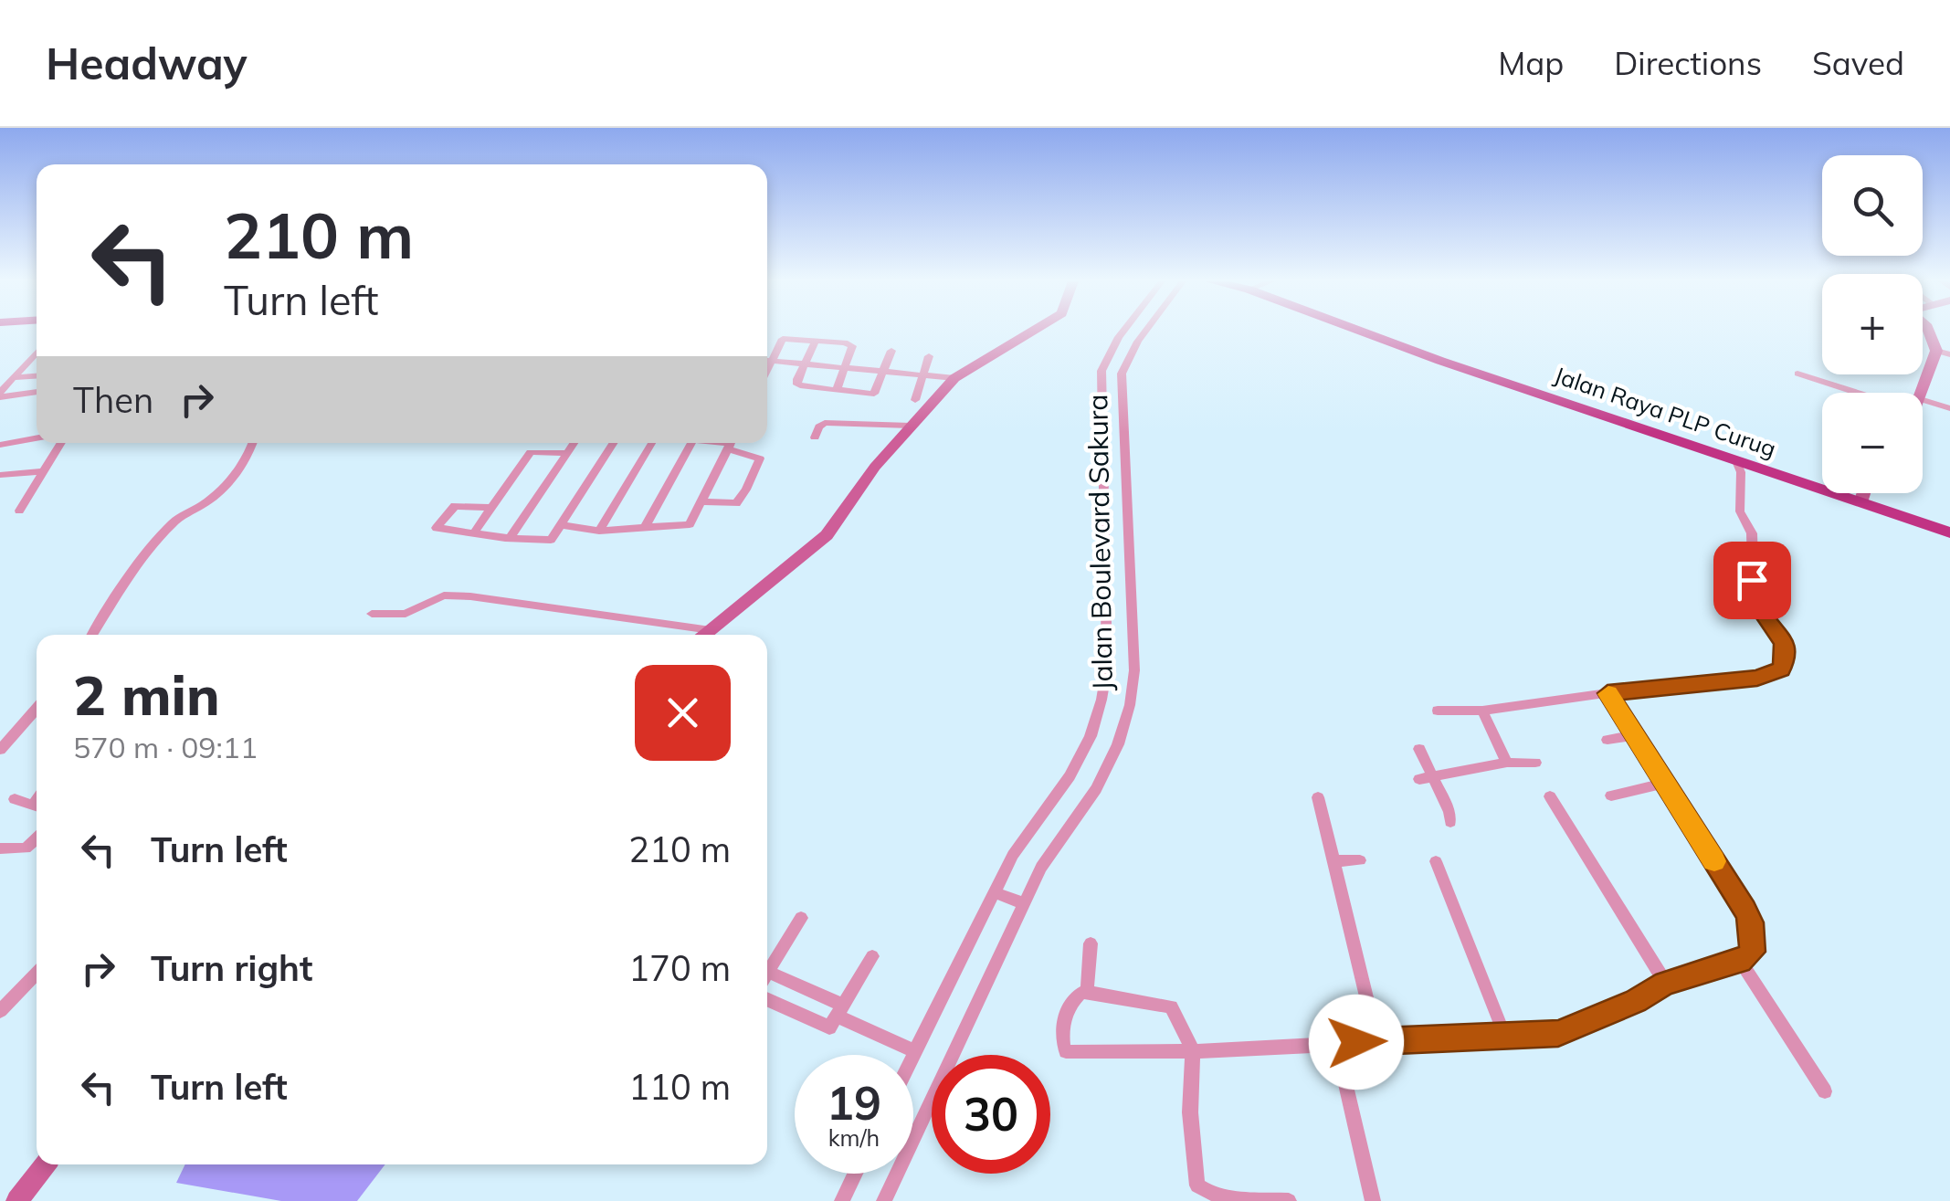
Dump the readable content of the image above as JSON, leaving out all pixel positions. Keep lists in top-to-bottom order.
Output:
{
  "streets": {
    "main road": ["Jalan Raya PLP Curug"],
    "street": ["Jalan Boulevard Sakura"]
  },
  "page": {
    "header": "Headway",
    "nav": ["Map", "Directions", "Saved"],
    "map_buttons": ["+", "−"],
    "turn": ["210 m", "Turn left"],
    "then": "Then",
    "heading": ["2 min", "570 m · 09:11"],
    "list": [
      {
        "name": "Turn left",
        "value": "210 m"
      },
      {
        "name": "Turn right",
        "value": "170 m"
      },
      {
        "name": "Turn left",
        "value": "110 m"
      }
    ],
    "speed": "19 km/h",
    "limit": "30"
  }
}
